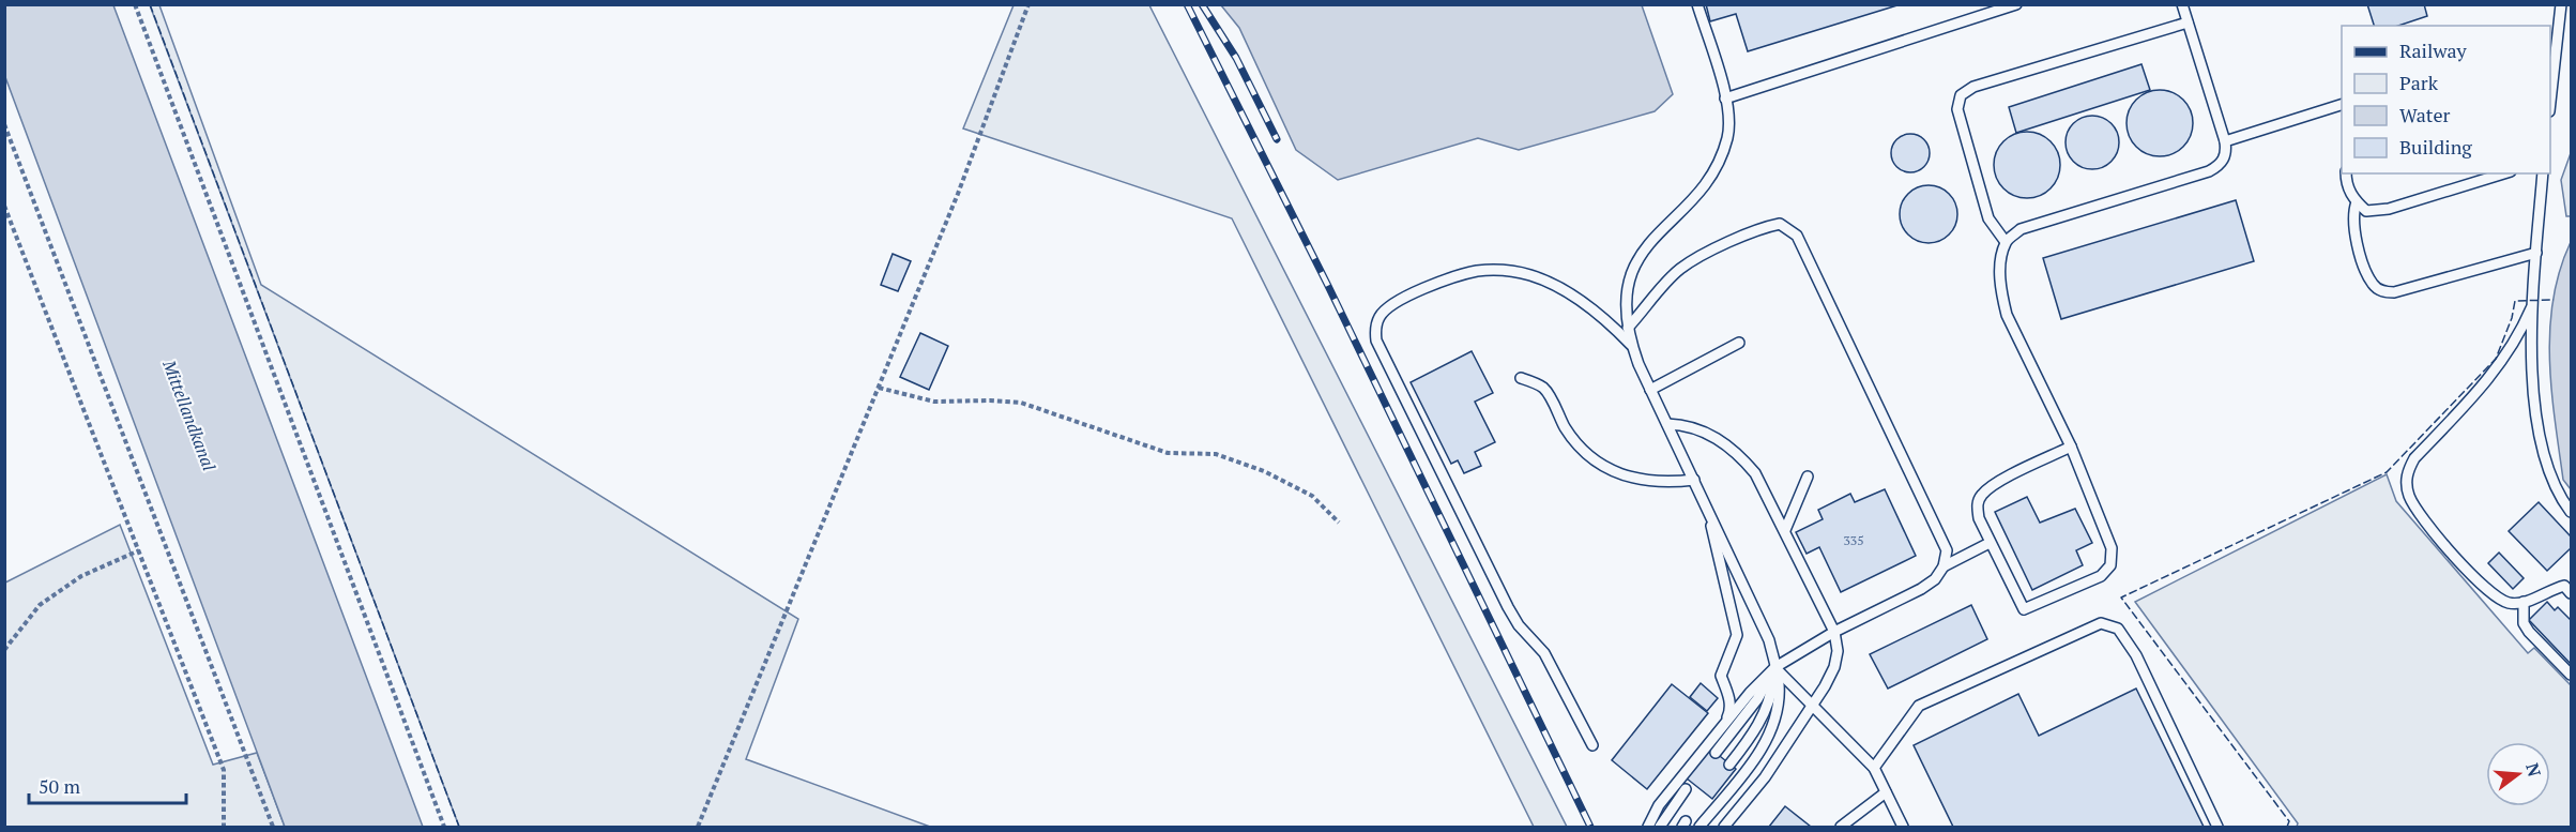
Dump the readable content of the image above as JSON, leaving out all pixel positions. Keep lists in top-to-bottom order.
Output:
{
  "water": ["Mittellandkanal"],
  "house_numbers": ["335"],
  "legend": [
    "Railway",
    "Park",
    "Water",
    "Building"
  ],
  "scale_bar": "50 m",
  "north": "right"
}
